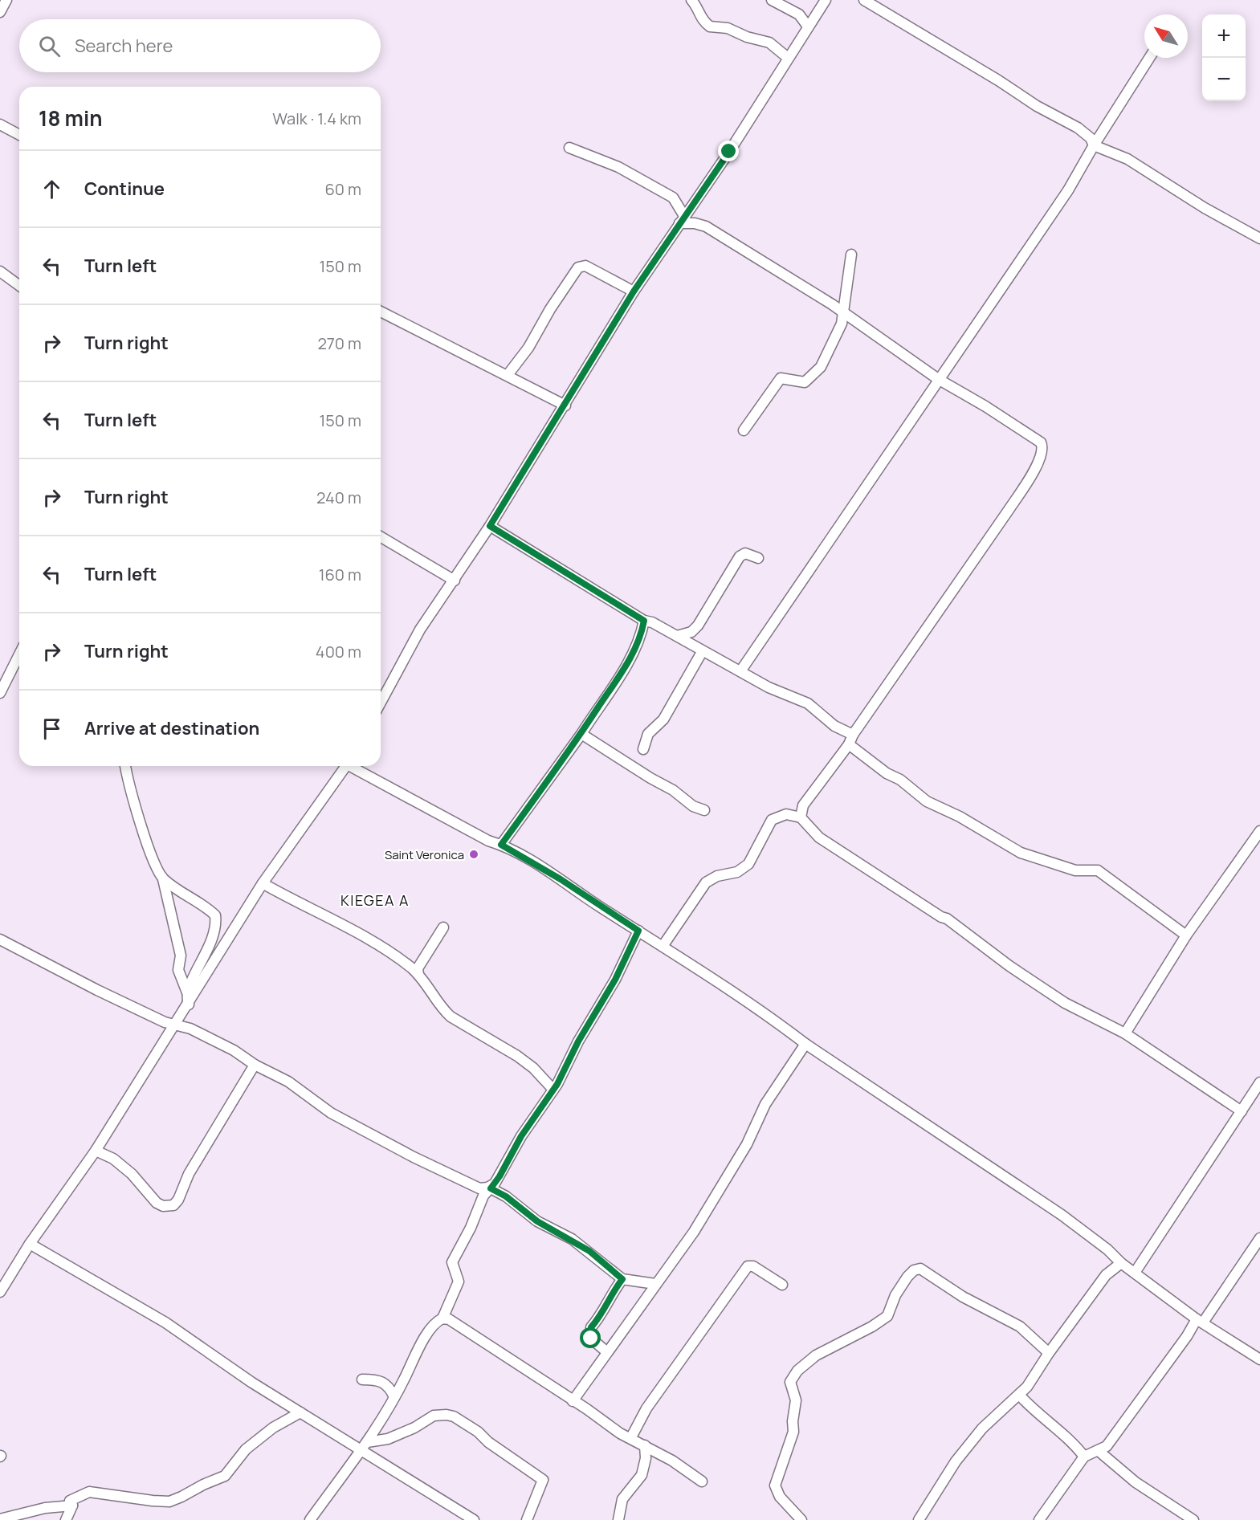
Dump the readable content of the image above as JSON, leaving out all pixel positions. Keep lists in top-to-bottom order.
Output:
{
  "districts": ["KIEGEA A"],
  "places": ["Saint Veronica"],
  "north": "top left",
  "page": {
    "map_buttons": ["+", "−"],
    "search": "Search here",
    "heading": ["18 min", "Walk · 1.4 km"],
    "list": [
      ["Continue", "60 m"],
      ["Turn left", "150 m"],
      ["Turn right", "270 m"],
      ["Turn left", "150 m"],
      ["Turn right", "240 m"],
      ["Turn left", "160 m"],
      ["Turn right", "400 m"],
      "Arrive at destination"
    ]
  }
}
